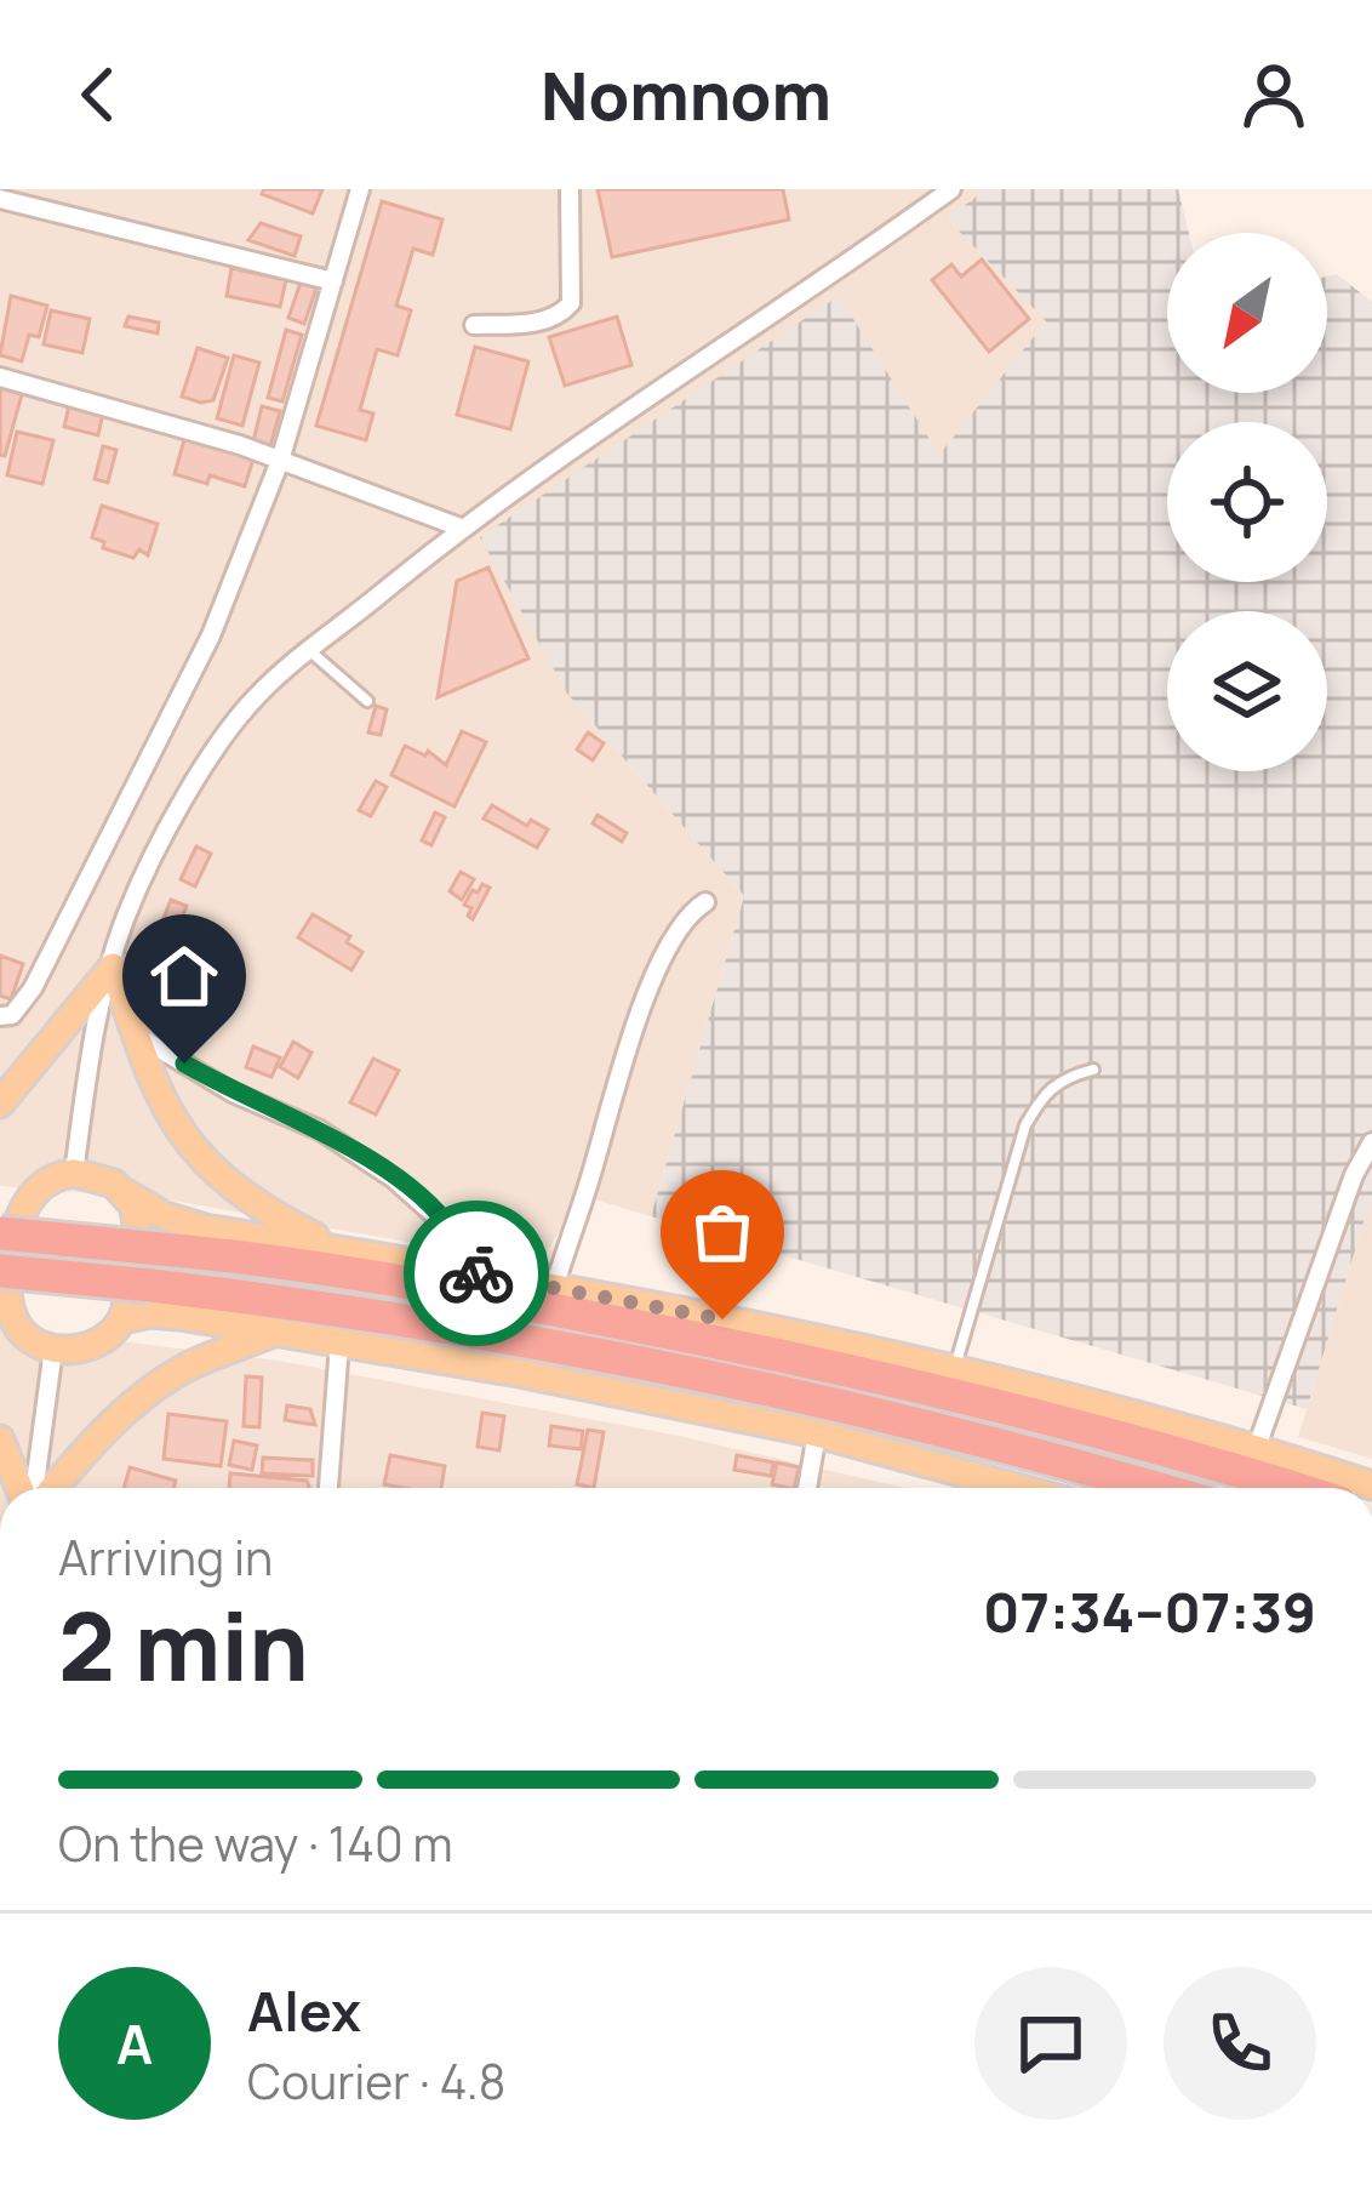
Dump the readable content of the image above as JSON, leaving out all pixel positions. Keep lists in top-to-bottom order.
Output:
{
  "north": "bottom left",
  "page": {
    "header": "Nomnom",
    "heading": ["2 min", "Arriving in", "07:34–07:39"],
    "panel": ["Alex", "Courier · 4.8"],
    "bar": "On the way · 140 m",
    "round": "A"
  }
}
